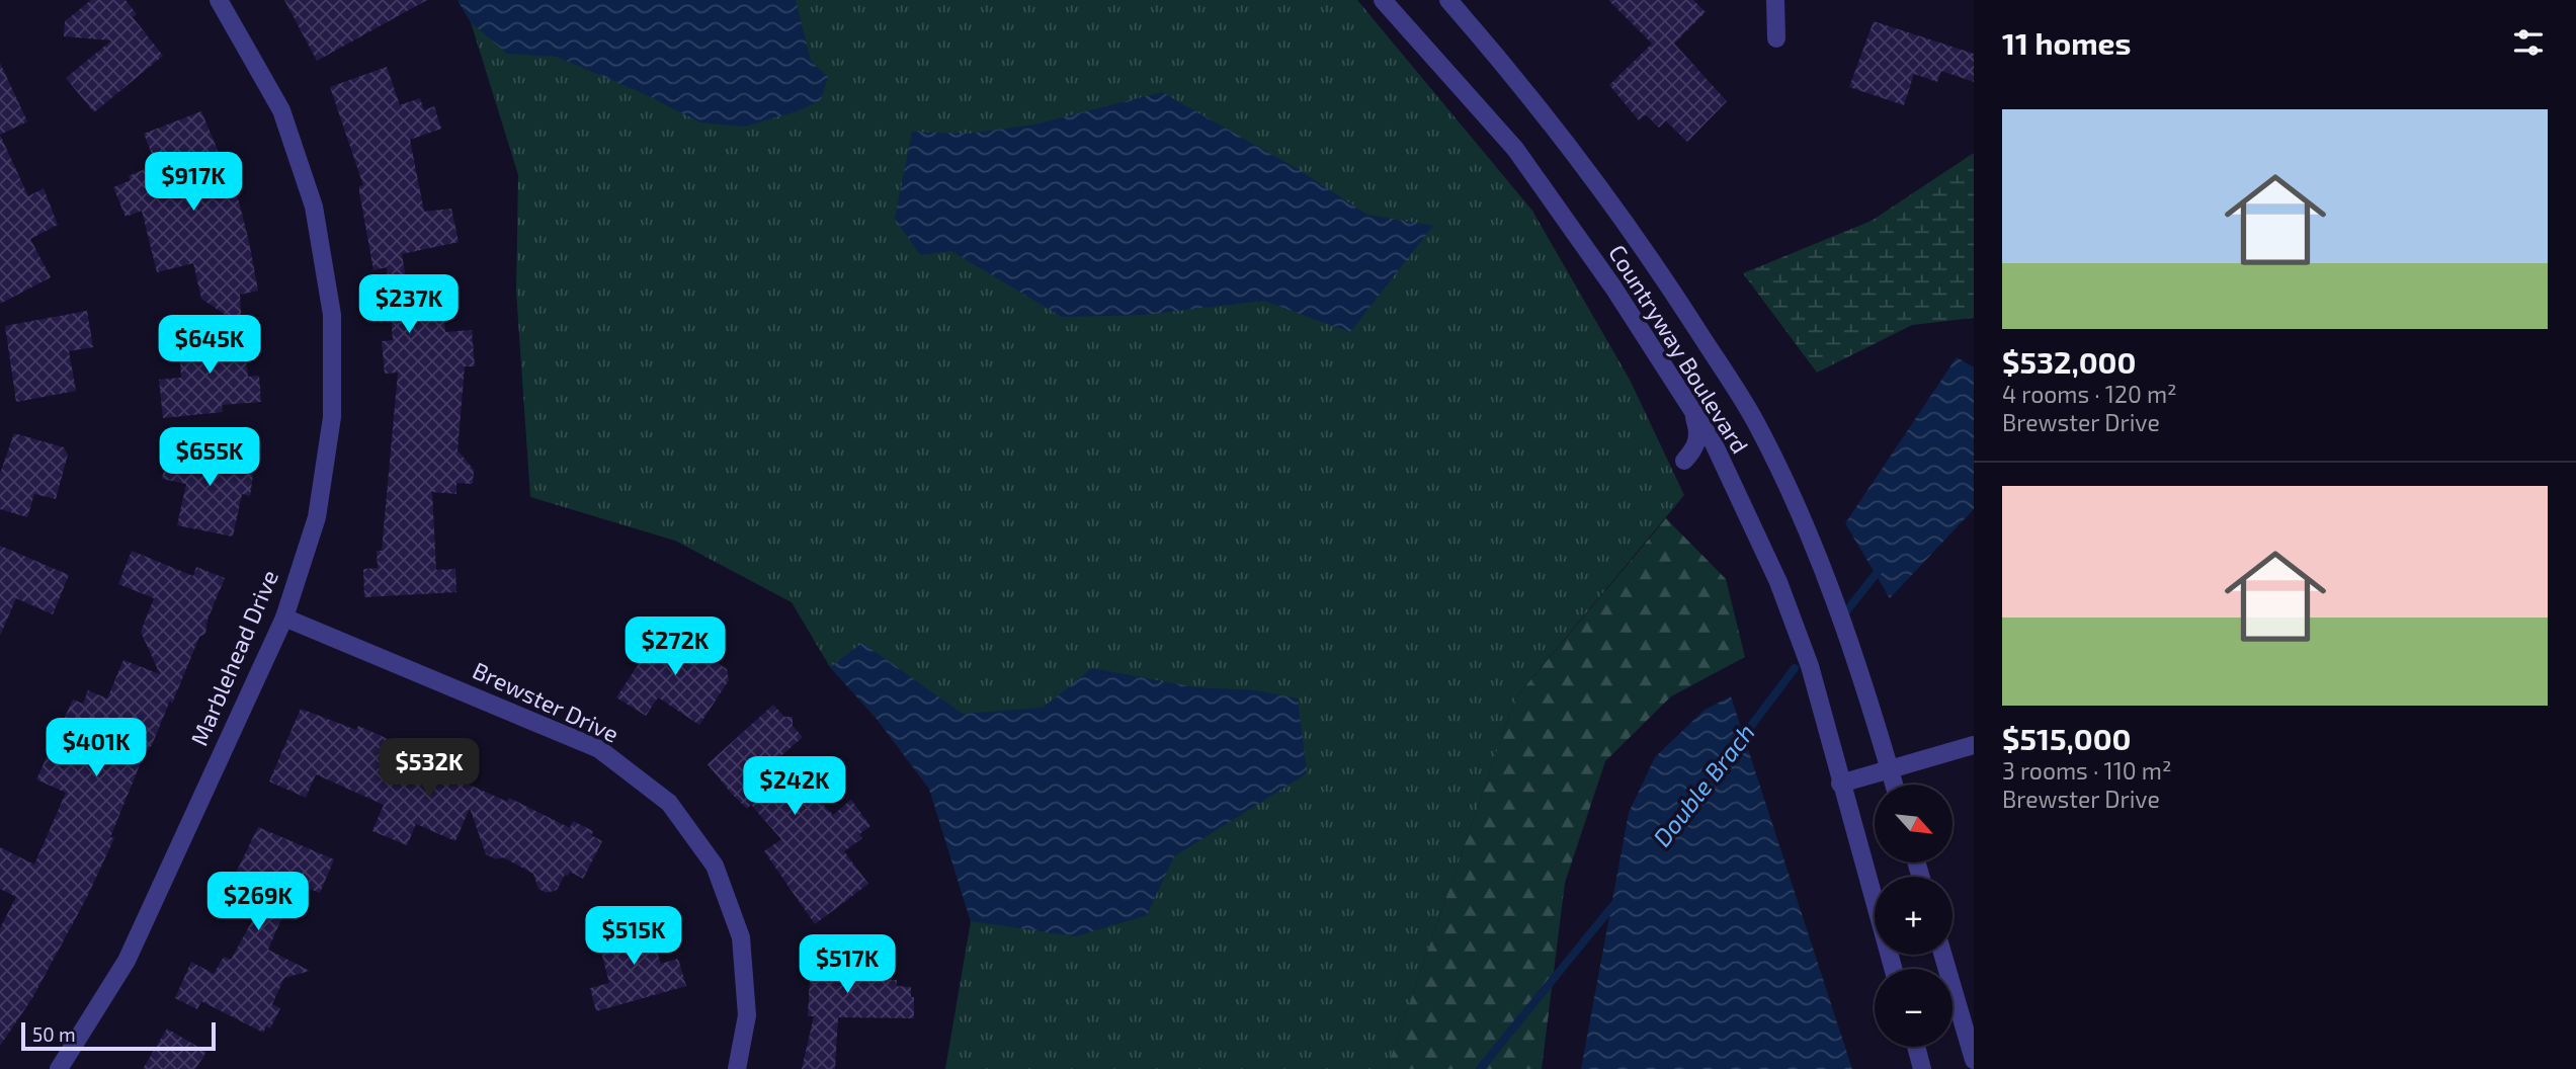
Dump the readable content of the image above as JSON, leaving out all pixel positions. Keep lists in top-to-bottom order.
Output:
{
  "streets": {
    "street": ["Countryway Boulevard", "Marblehead Drive", "Brewster Drive"]
  },
  "crossings": [
    ["Marblehead Drive", "Brewster Drive"]
  ],
  "water": ["Double Brach"],
  "scale_bar": "50 m",
  "north": "bottom right",
  "page": {
    "heading": "11 homes",
    "list": [
      {
        "name": "$532,000",
        "note": "4 rooms · 120 m² · Brewster Drive"
      },
      {
        "name": "$515,000",
        "note": "3 rooms · 110 m² · Brewster Drive"
      }
    ],
    "price": [
      "$917K",
      "$237K",
      "$645K",
      "$655K",
      "$272K",
      "$401K",
      "$532K",
      "$242K",
      "$269K",
      "$515K",
      "$517K"
    ],
    "map_buttons": ["+", "−"],
    "scale": "50 m"
  }
}
